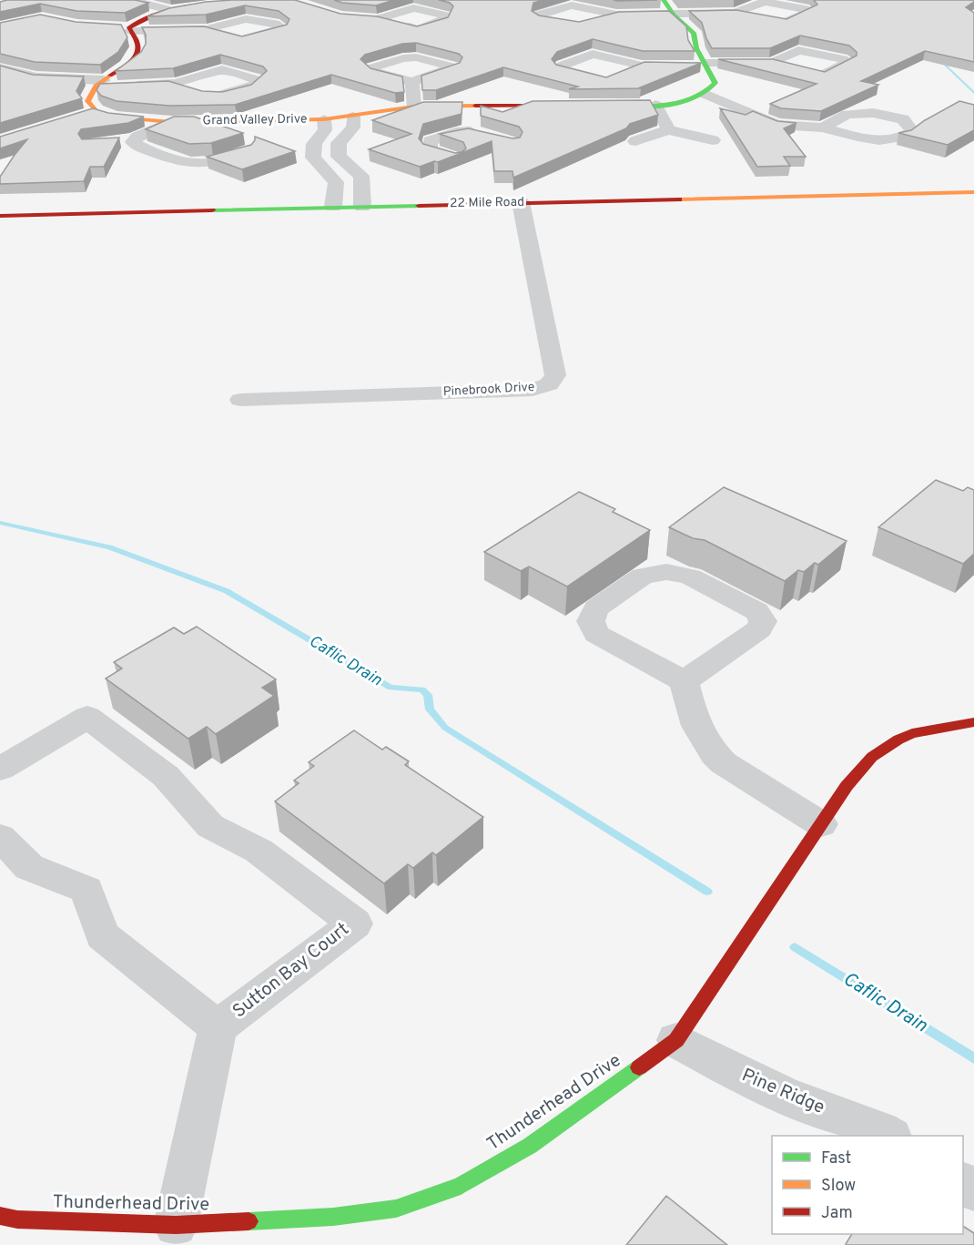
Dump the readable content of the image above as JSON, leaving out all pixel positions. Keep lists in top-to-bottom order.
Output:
{
  "streets": {
    "street": [
      "Grand Valley Drive",
      "22 Mile Road",
      "Pinebrook Drive",
      "Sutton Bay Court",
      "Pine Ridge",
      "Thunderhead Drive"
    ]
  },
  "crossings": [
    ["22 Mile Road", "Pinebrook Drive"],
    ["Sutton Bay Court", "Thunderhead Drive"],
    ["Pine Ridge", "Thunderhead Drive"]
  ],
  "water": ["Caflic Drain"],
  "legend": ["Fast", "Slow", "Jam"]
}
